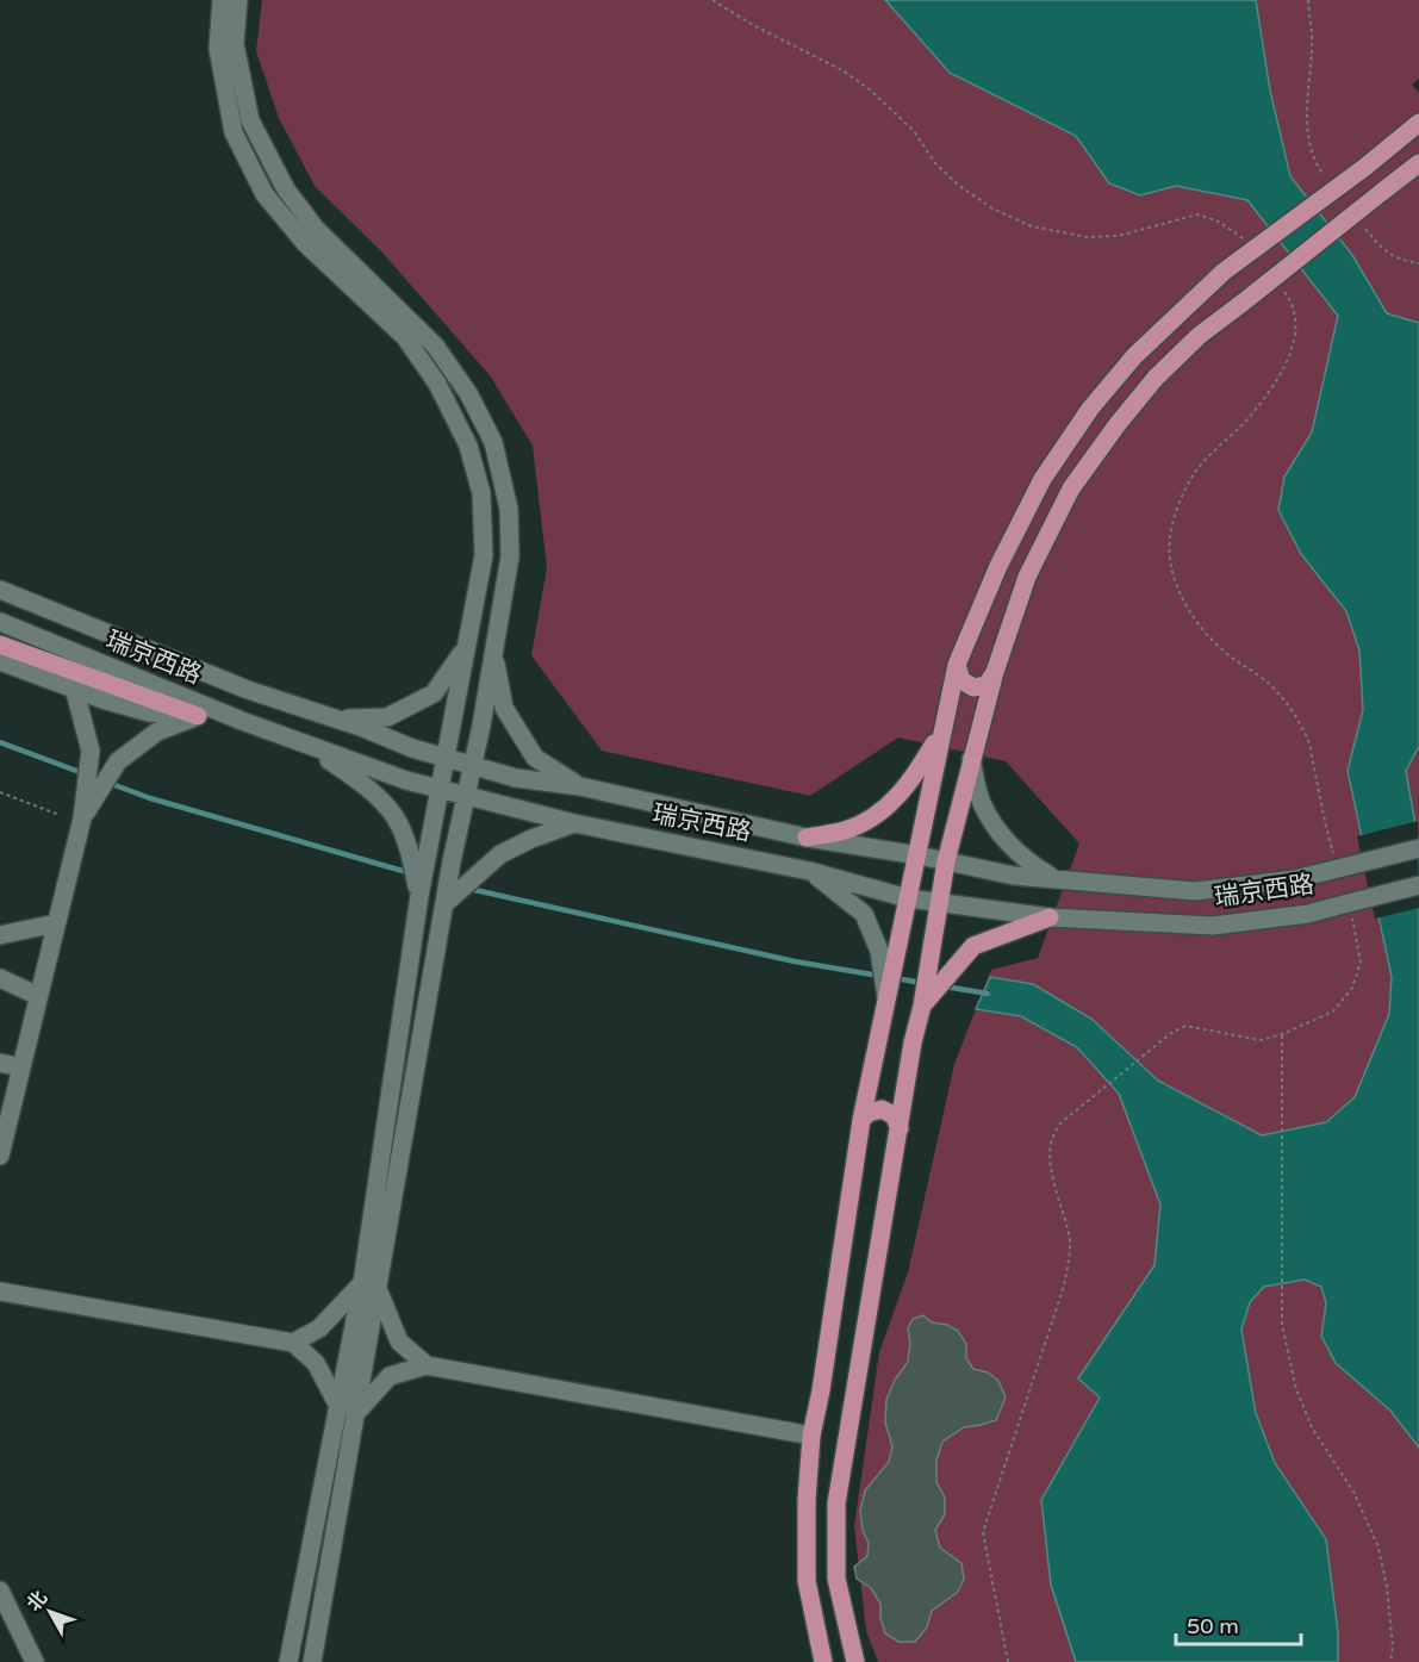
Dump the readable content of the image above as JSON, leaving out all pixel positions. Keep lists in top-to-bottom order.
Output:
{
  "streets": {
    "street": ["瑞京西路"]
  },
  "scale_bar": "50 m",
  "north": "top left"
}
